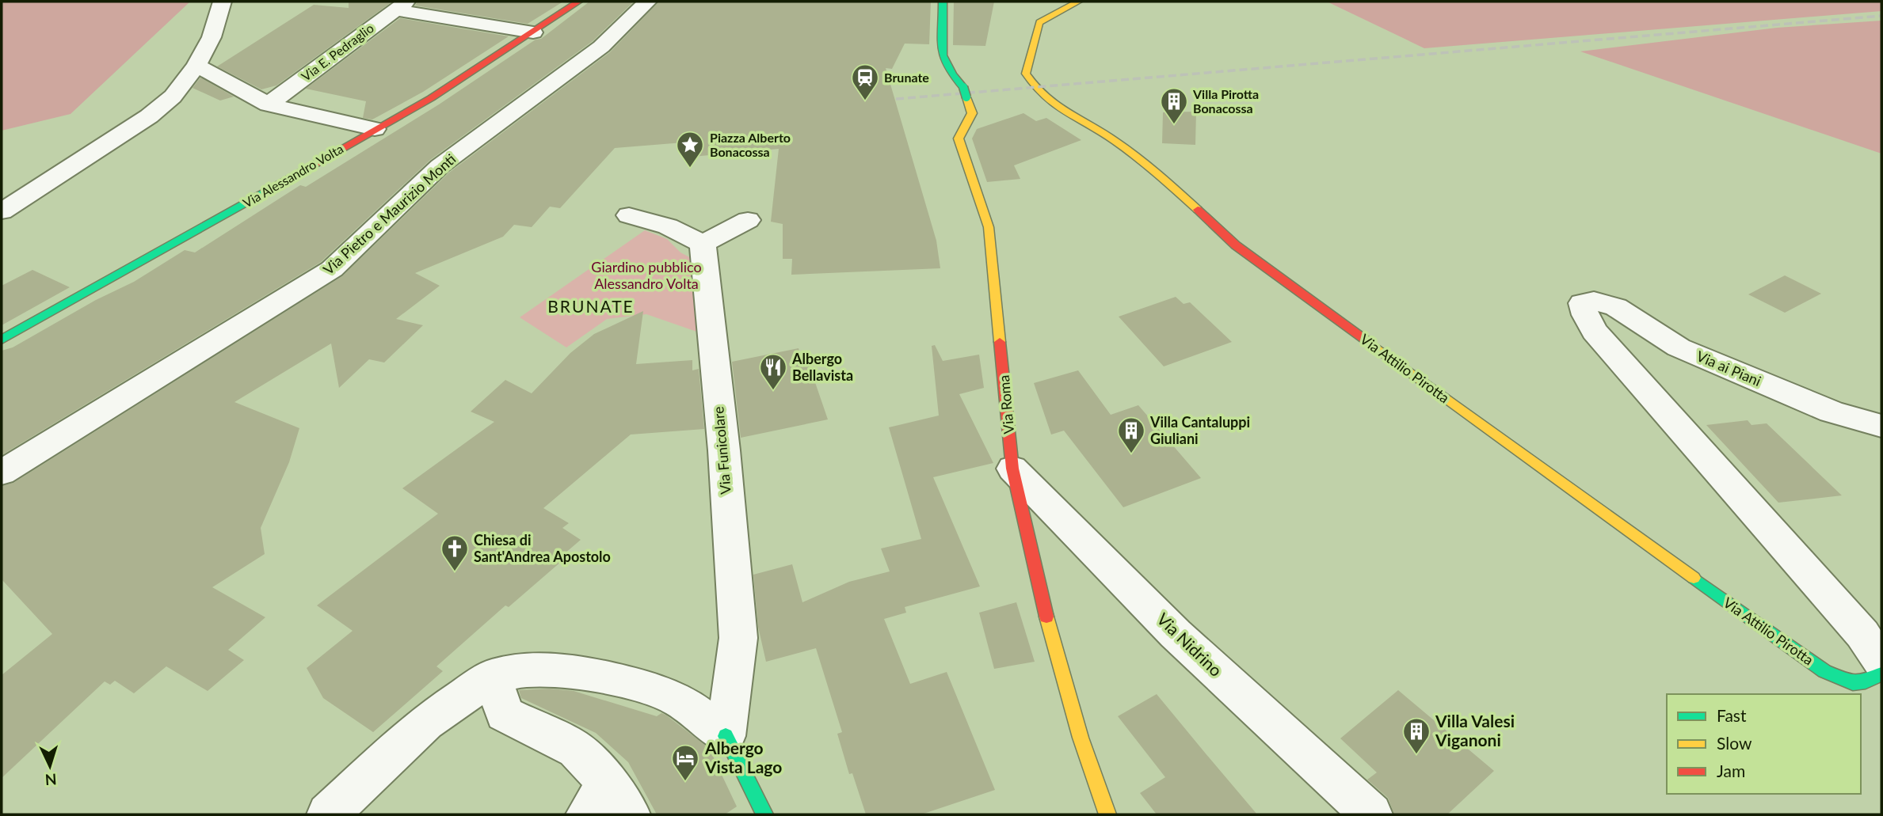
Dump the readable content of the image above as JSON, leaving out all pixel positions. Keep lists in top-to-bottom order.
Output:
{
  "streets": {
    "street": [
      "Via E. Pedraglio",
      "Via Alessandro Volta",
      "Via Pietro e Maurizio Monti",
      "Via Attilio Pirotta",
      "Via ai Piani",
      "Via Roma",
      "Via Funicolare",
      "Via Nidrino"
    ]
  },
  "crossings": [
    ["Via Roma", "Via Nidrino"]
  ],
  "districts": ["BRUNATE"],
  "parks": ["Giardino pubblico Alessandro Volta"],
  "places": {
    "station": ["Brunate"],
    "building": ["Villa Pirotta Bonacossa", "Villa Cantaluppi Giuliani", "Villa Valesi Viganoni"],
    "place": ["Piazza Alberto Bonacossa"],
    "restaurant": ["Albergo Bellavista"],
    "church": ["Chiesa di Sant'Andrea Apostolo"],
    "hotel": ["Albergo Vista Lago"]
  },
  "legend": ["Fast", "Slow", "Jam"],
  "north": "bottom"
}
